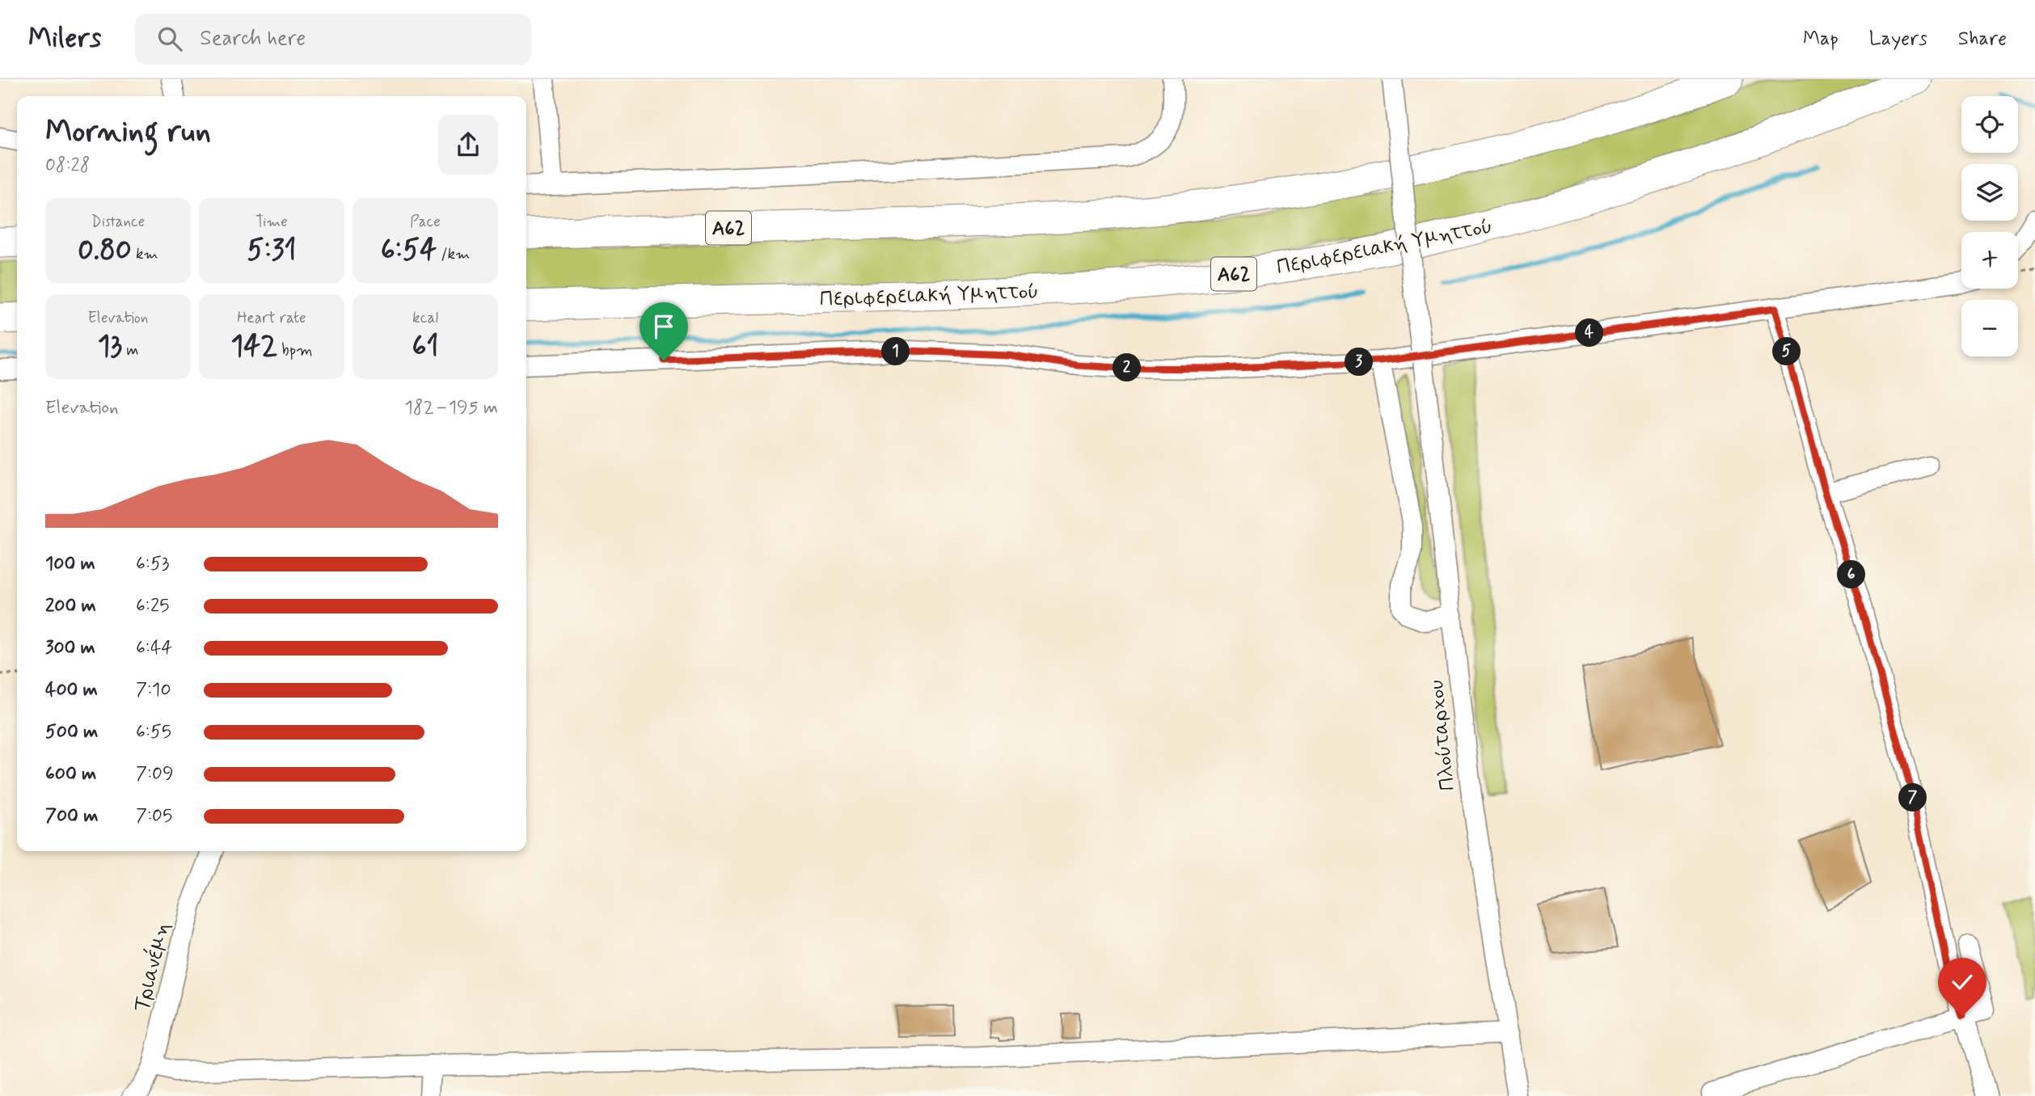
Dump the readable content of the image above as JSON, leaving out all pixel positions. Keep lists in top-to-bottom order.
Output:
{
  "streets": {
    "highway": ["Α62", "Περιφερειακή Υμηττού"],
    "street": ["Πλούταρχου", "Τριανέμη"]
  },
  "page": {
    "header": "Milers",
    "search": "Search here",
    "nav": ["Map", "Layers", "Share"],
    "map_buttons": ["+", "−"],
    "heading": ["Morning run", "08:28"],
    "stats": [
      ["Distance", "0.80 km"],
      ["Time", "5:31"],
      ["Pace", "6:54 /km"],
      ["Elevation", "13 m"],
      ["Heart rate", "142 bpm"],
      ["kcal", "61"]
    ],
    "pins": [
      "4",
      "1",
      "5",
      "3",
      "2",
      "6",
      "7"
    ],
    "chart": ["Elevation", "182–195 m"],
    "list": [
      {
        "name": "100 m",
        "note": "6:53"
      },
      {
        "name": "200 m",
        "note": "6:25"
      },
      {
        "name": "300 m",
        "note": "6:44"
      },
      {
        "name": "400 m",
        "note": "7:10"
      },
      {
        "name": "500 m",
        "note": "6:55"
      },
      {
        "name": "600 m",
        "note": "7:09"
      },
      {
        "name": "700 m",
        "note": "7:05"
      }
    ]
  }
}
